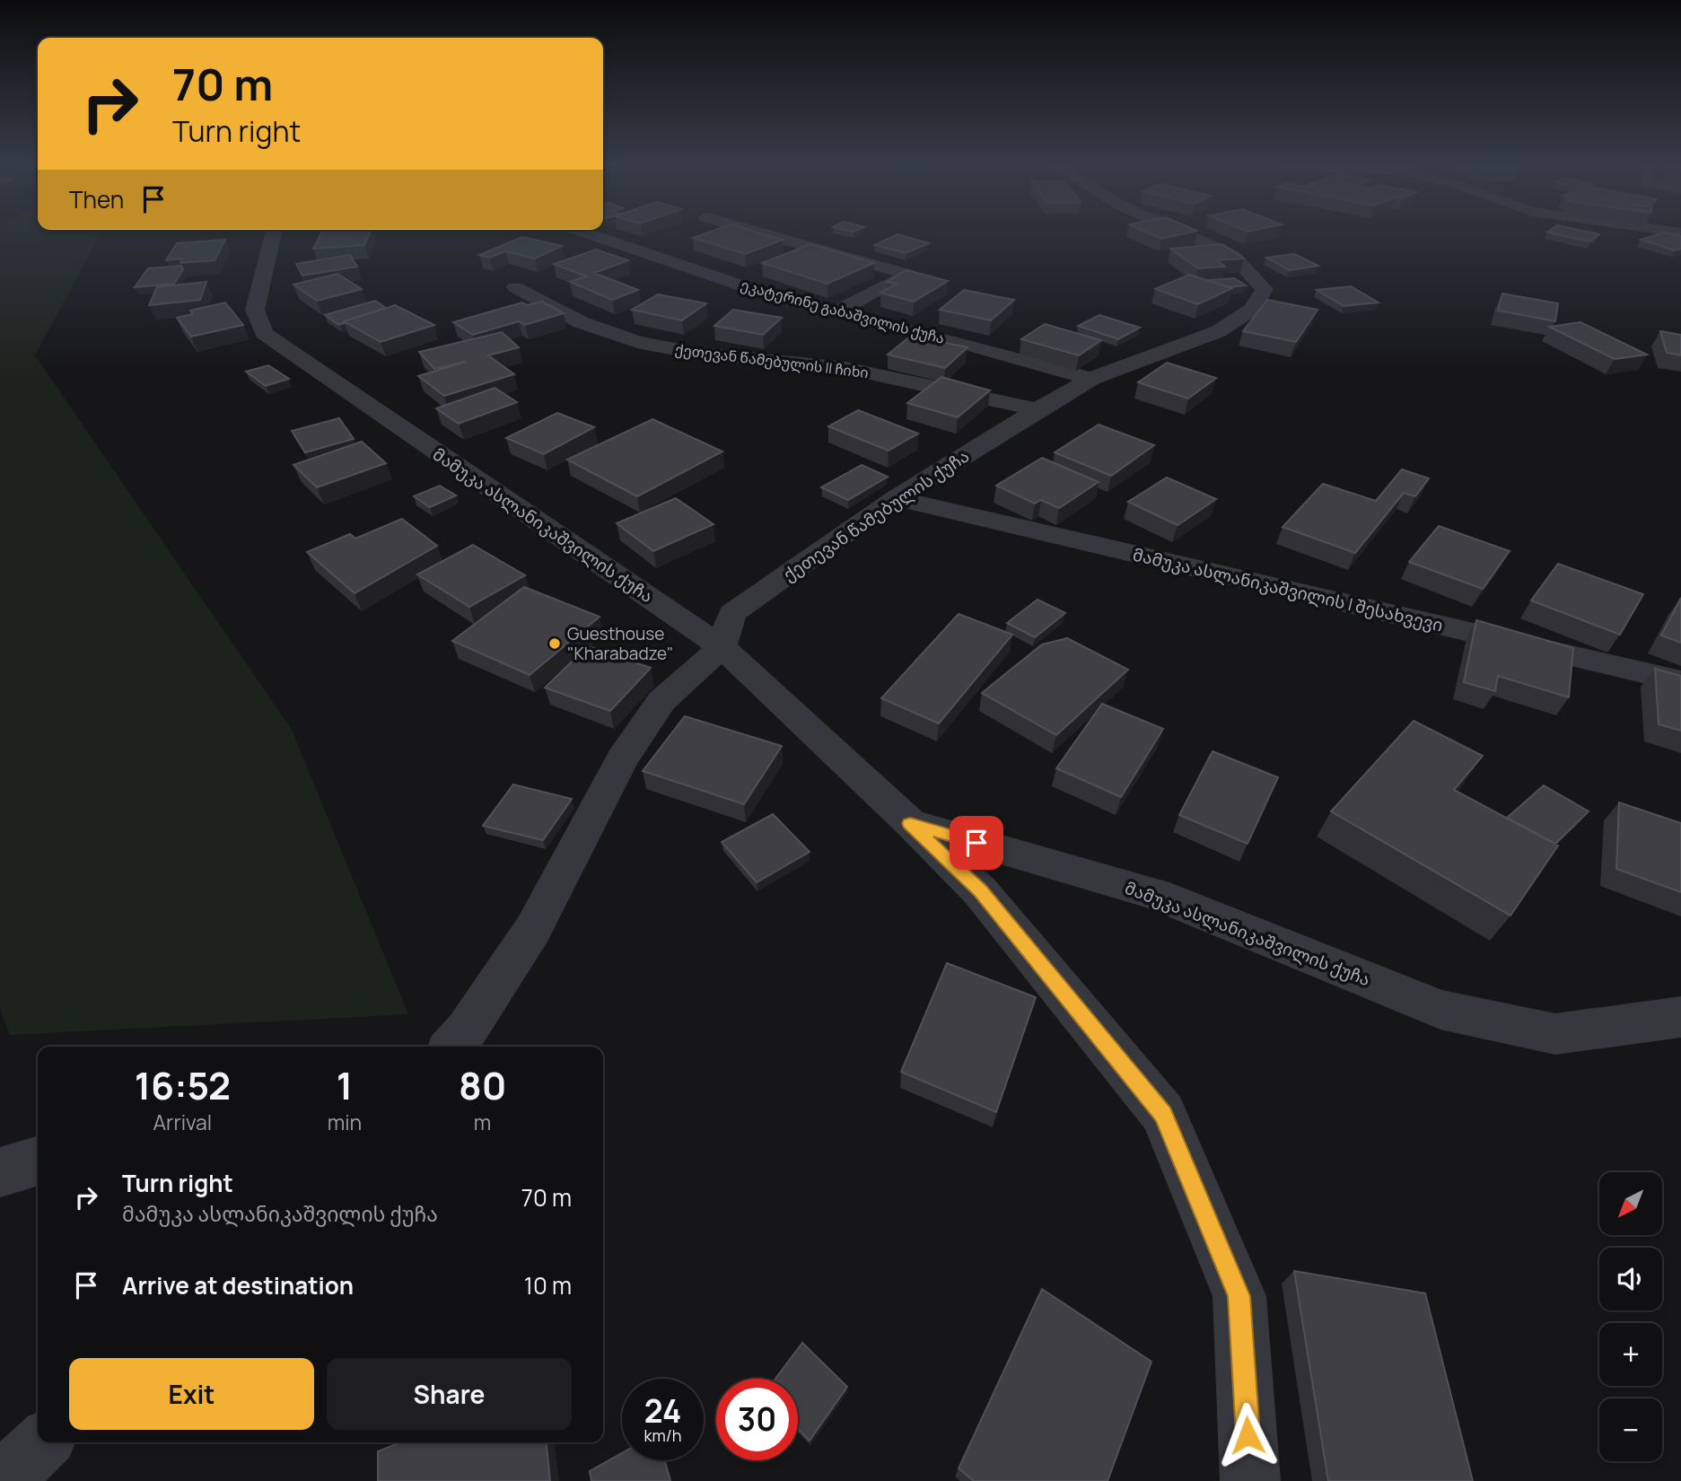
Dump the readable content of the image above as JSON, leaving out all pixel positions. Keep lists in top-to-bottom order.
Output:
{
  "streets": {
    "street": [
      "ეკატერინე გაბაშვილის ქუჩა",
      "ქეთევან წამებულის II ჩიხი",
      "ქეთევან წამებულის ქუჩა",
      "მამუკა ასლანიკაშვილის ქუჩა",
      "მამუკა ასლანიკაშვილის I შესახვევი"
    ]
  },
  "crossings": [
    ["ეკატერინე გაბაშვილის ქუჩა", "ქეთევან წამებულის ქუჩა"],
    ["ქეთევან წამებულის II ჩიხი", "ქეთევან წამებულის ქუჩა"],
    ["ქეთევან წამებულის ქუჩა", "მამუკა ასლანიკაშვილის ქუჩა"],
    ["ქეთევან წამებულის ქუჩა", "მამუკა ასლანიკაშვილის I შესახვევი"]
  ],
  "places": ["Guesthouse \"Kharabadze\""],
  "north": "bottom left",
  "page": {
    "turn": ["70 m", "Turn right"],
    "then": "Then",
    "eta": [
      "16:52",
      "Arrival",
      "1",
      "min",
      "80",
      "m"
    ],
    "list": [
      {
        "name": "Turn right",
        "note": "მამუკა ასლანიკაშვილის ქუჩა",
        "value": "70 m"
      },
      {
        "name": "Arrive at destination",
        "value": "10 m"
      }
    ],
    "map_buttons": ["+", "−"],
    "buttons": ["Exit", "Share"],
    "speed": "24 km/h",
    "limit": "30"
  }
}
